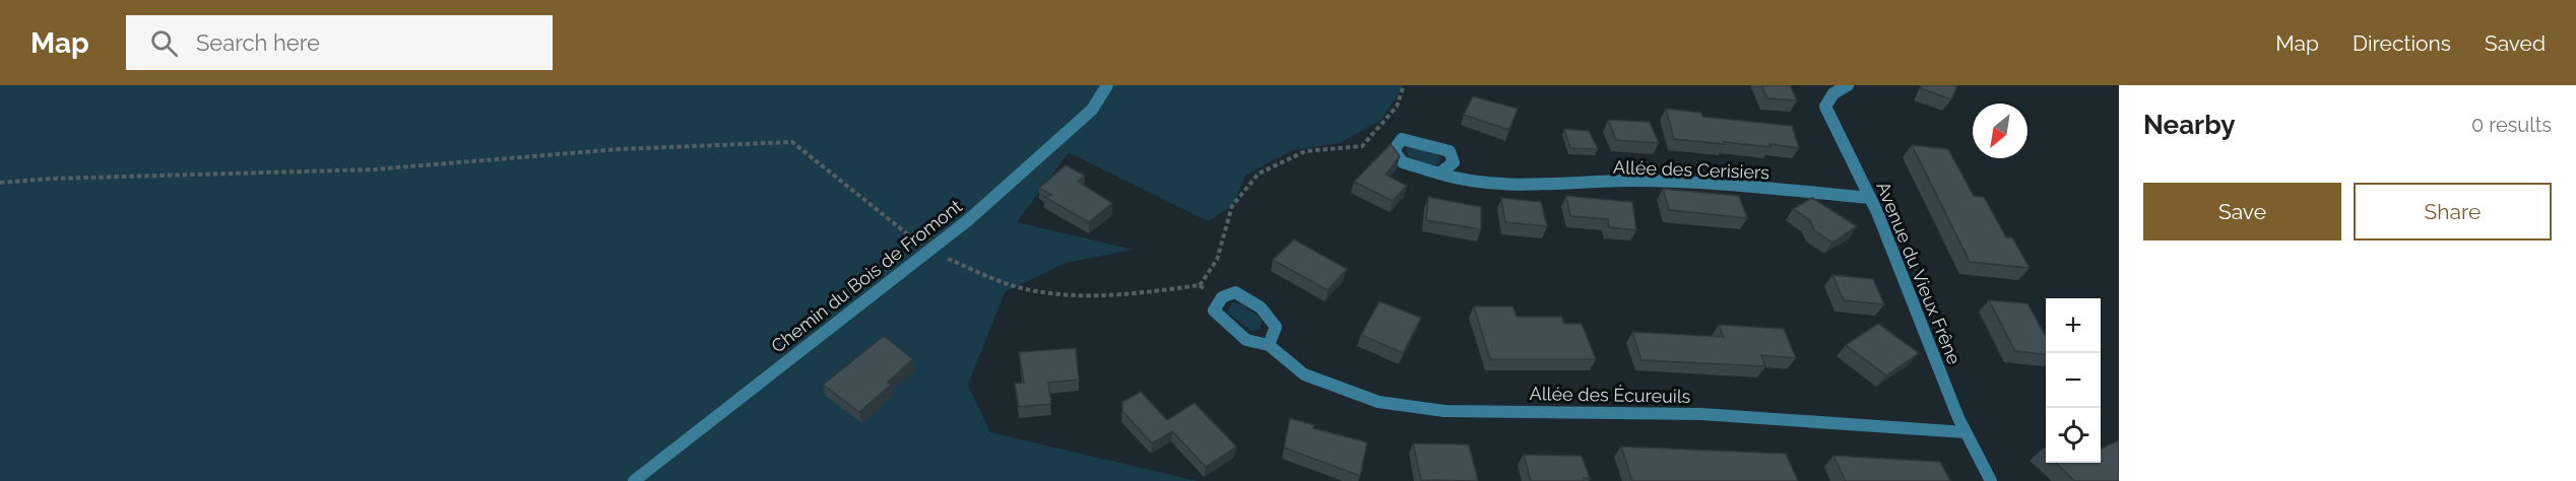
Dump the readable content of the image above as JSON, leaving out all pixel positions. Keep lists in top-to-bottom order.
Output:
{
  "streets": {
    "street": [
      "Allée des Cerisiers",
      "Avenue du Vieux Frêne",
      "Chemin du Bois de Fromont",
      "Allée des Écureuils"
    ]
  },
  "crossings": [
    ["Allée des Cerisiers", "Avenue du Vieux Frêne"],
    ["Avenue du Vieux Frêne", "Allée des Écureuils"]
  ],
  "north": "bottom left",
  "page": {
    "header": "Map",
    "search": "Search here",
    "nav": ["Map", "Directions", "Saved"],
    "heading": ["Nearby", "0 results"],
    "buttons": ["Save", "Share"],
    "map_buttons": ["+", "−"]
  }
}
